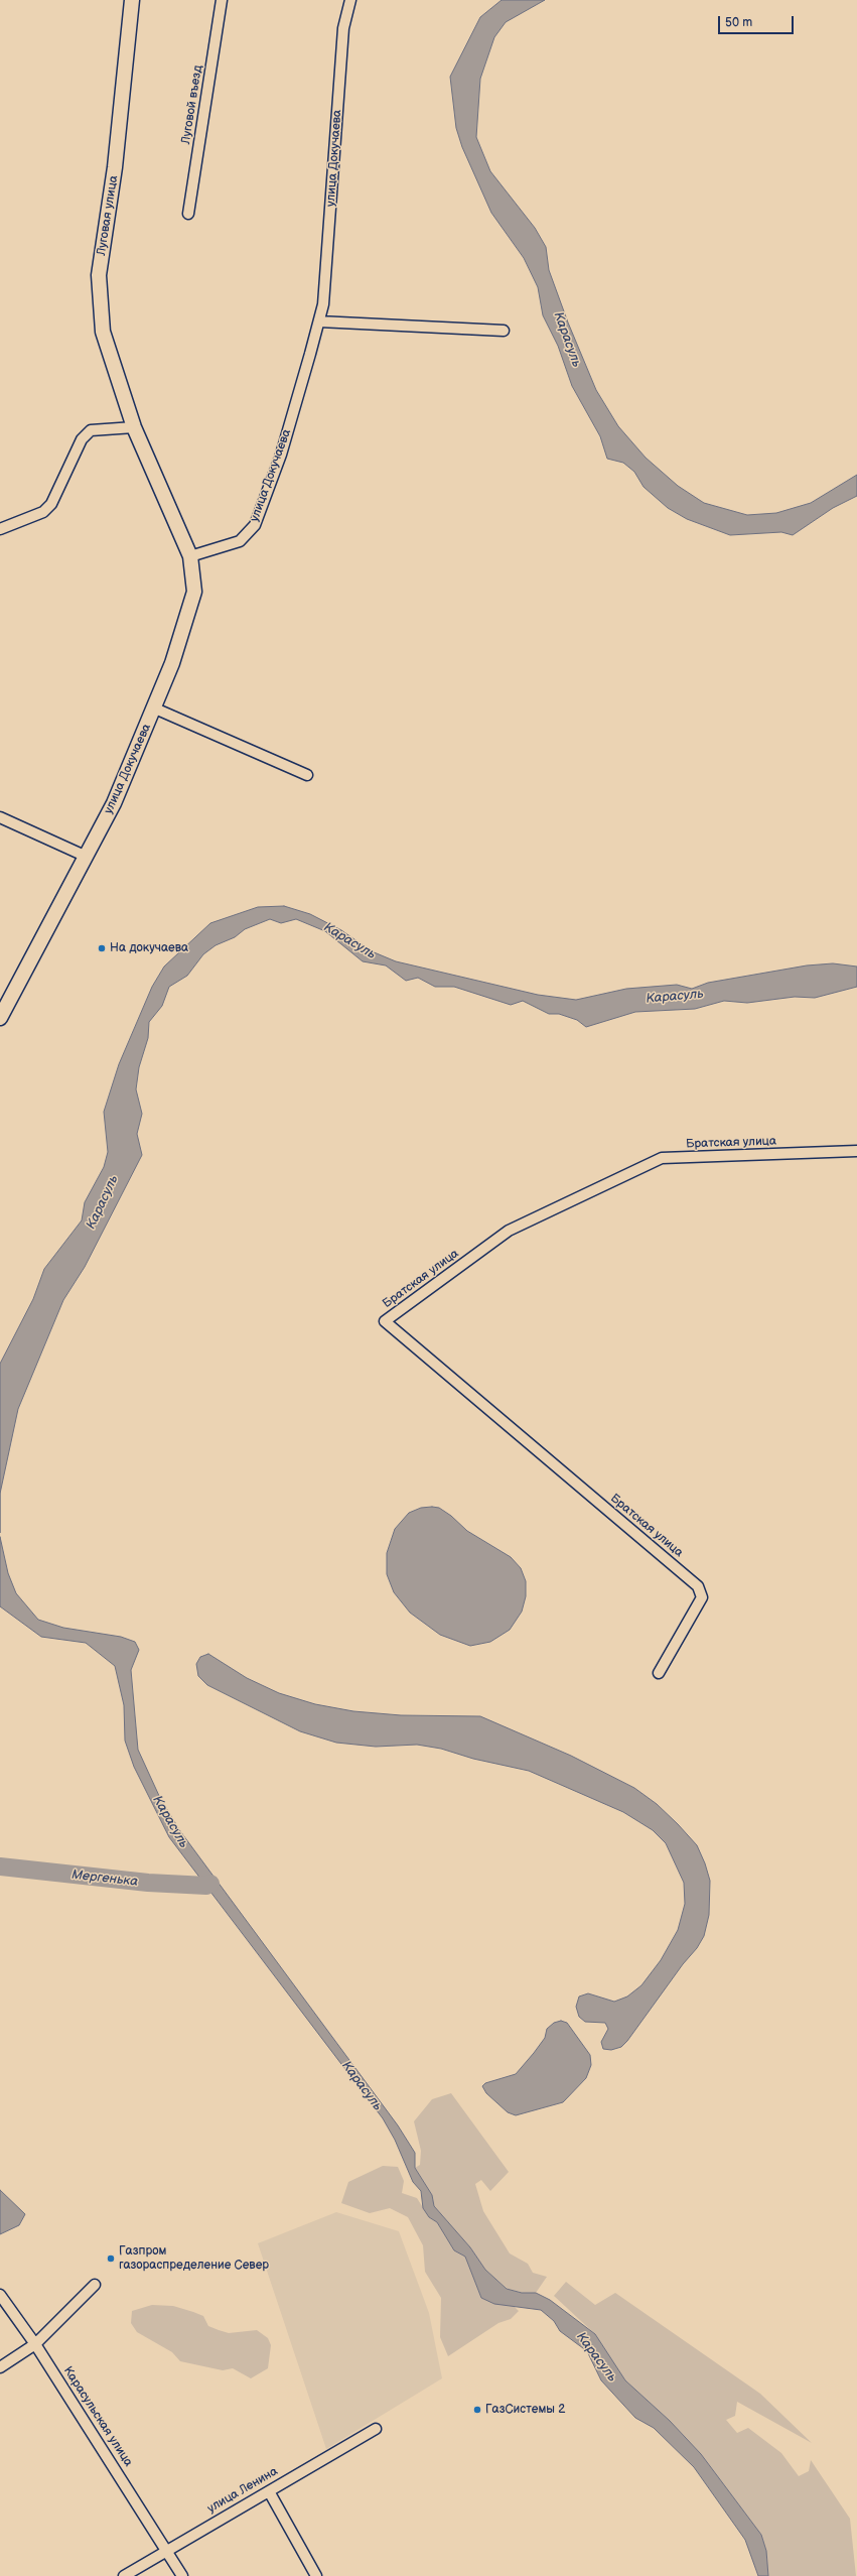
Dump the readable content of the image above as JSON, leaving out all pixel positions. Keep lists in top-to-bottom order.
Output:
{
  "streets": {
    "main road": ["улица Докучаева", "Луговая улица"],
    "street": [
      "Луговой въезд",
      "Братская улица",
      "Карасульская улица",
      "улица Ленина"
    ]
  },
  "crossings": [
    ["улица Докучаева", "Луговая улица"],
    ["Карасульская улица", "улица Ленина"]
  ],
  "water": ["Карасуль", "Мергенька"],
  "places": ["На докучаева", "Газпром газораспределение Север", "ГазСистемы 2"],
  "scale_bar": "50 m"
}
